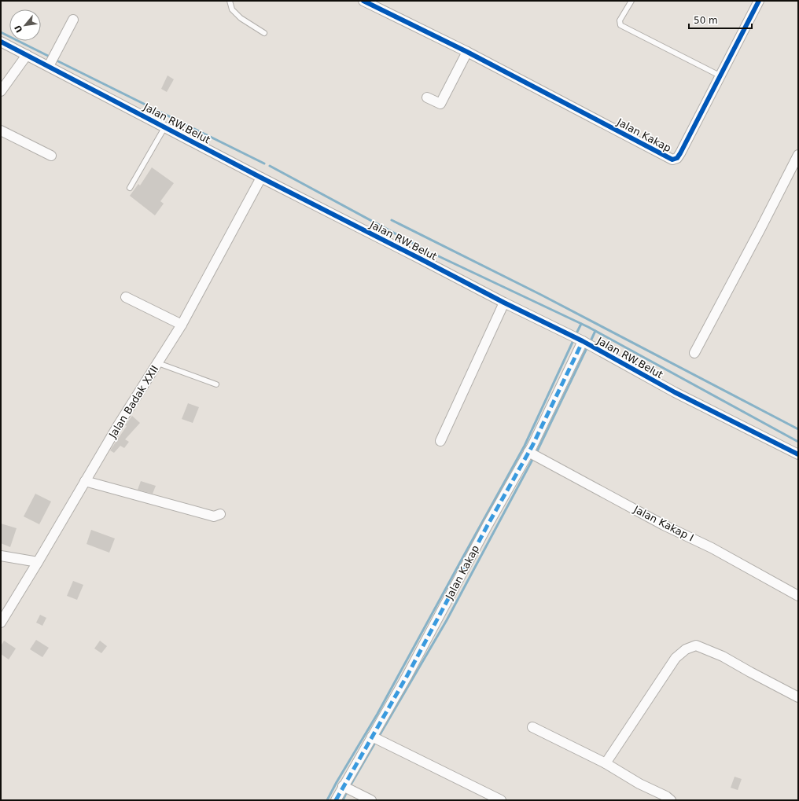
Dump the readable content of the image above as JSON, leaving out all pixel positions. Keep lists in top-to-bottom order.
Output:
{
  "streets": {
    "street": [
      "Jalan RW.Belut",
      "Jalan Kakap",
      "Jalan Badak XXII",
      "Jalan Kakap I"
    ]
  },
  "crossings": [
    ["Jalan RW.Belut", "Jalan Kakap"],
    ["Jalan RW.Belut", "Jalan Badak XXII"],
    ["Jalan Kakap", "Jalan Kakap I"]
  ],
  "scale_bar": "50 m",
  "north": "bottom left"
}
